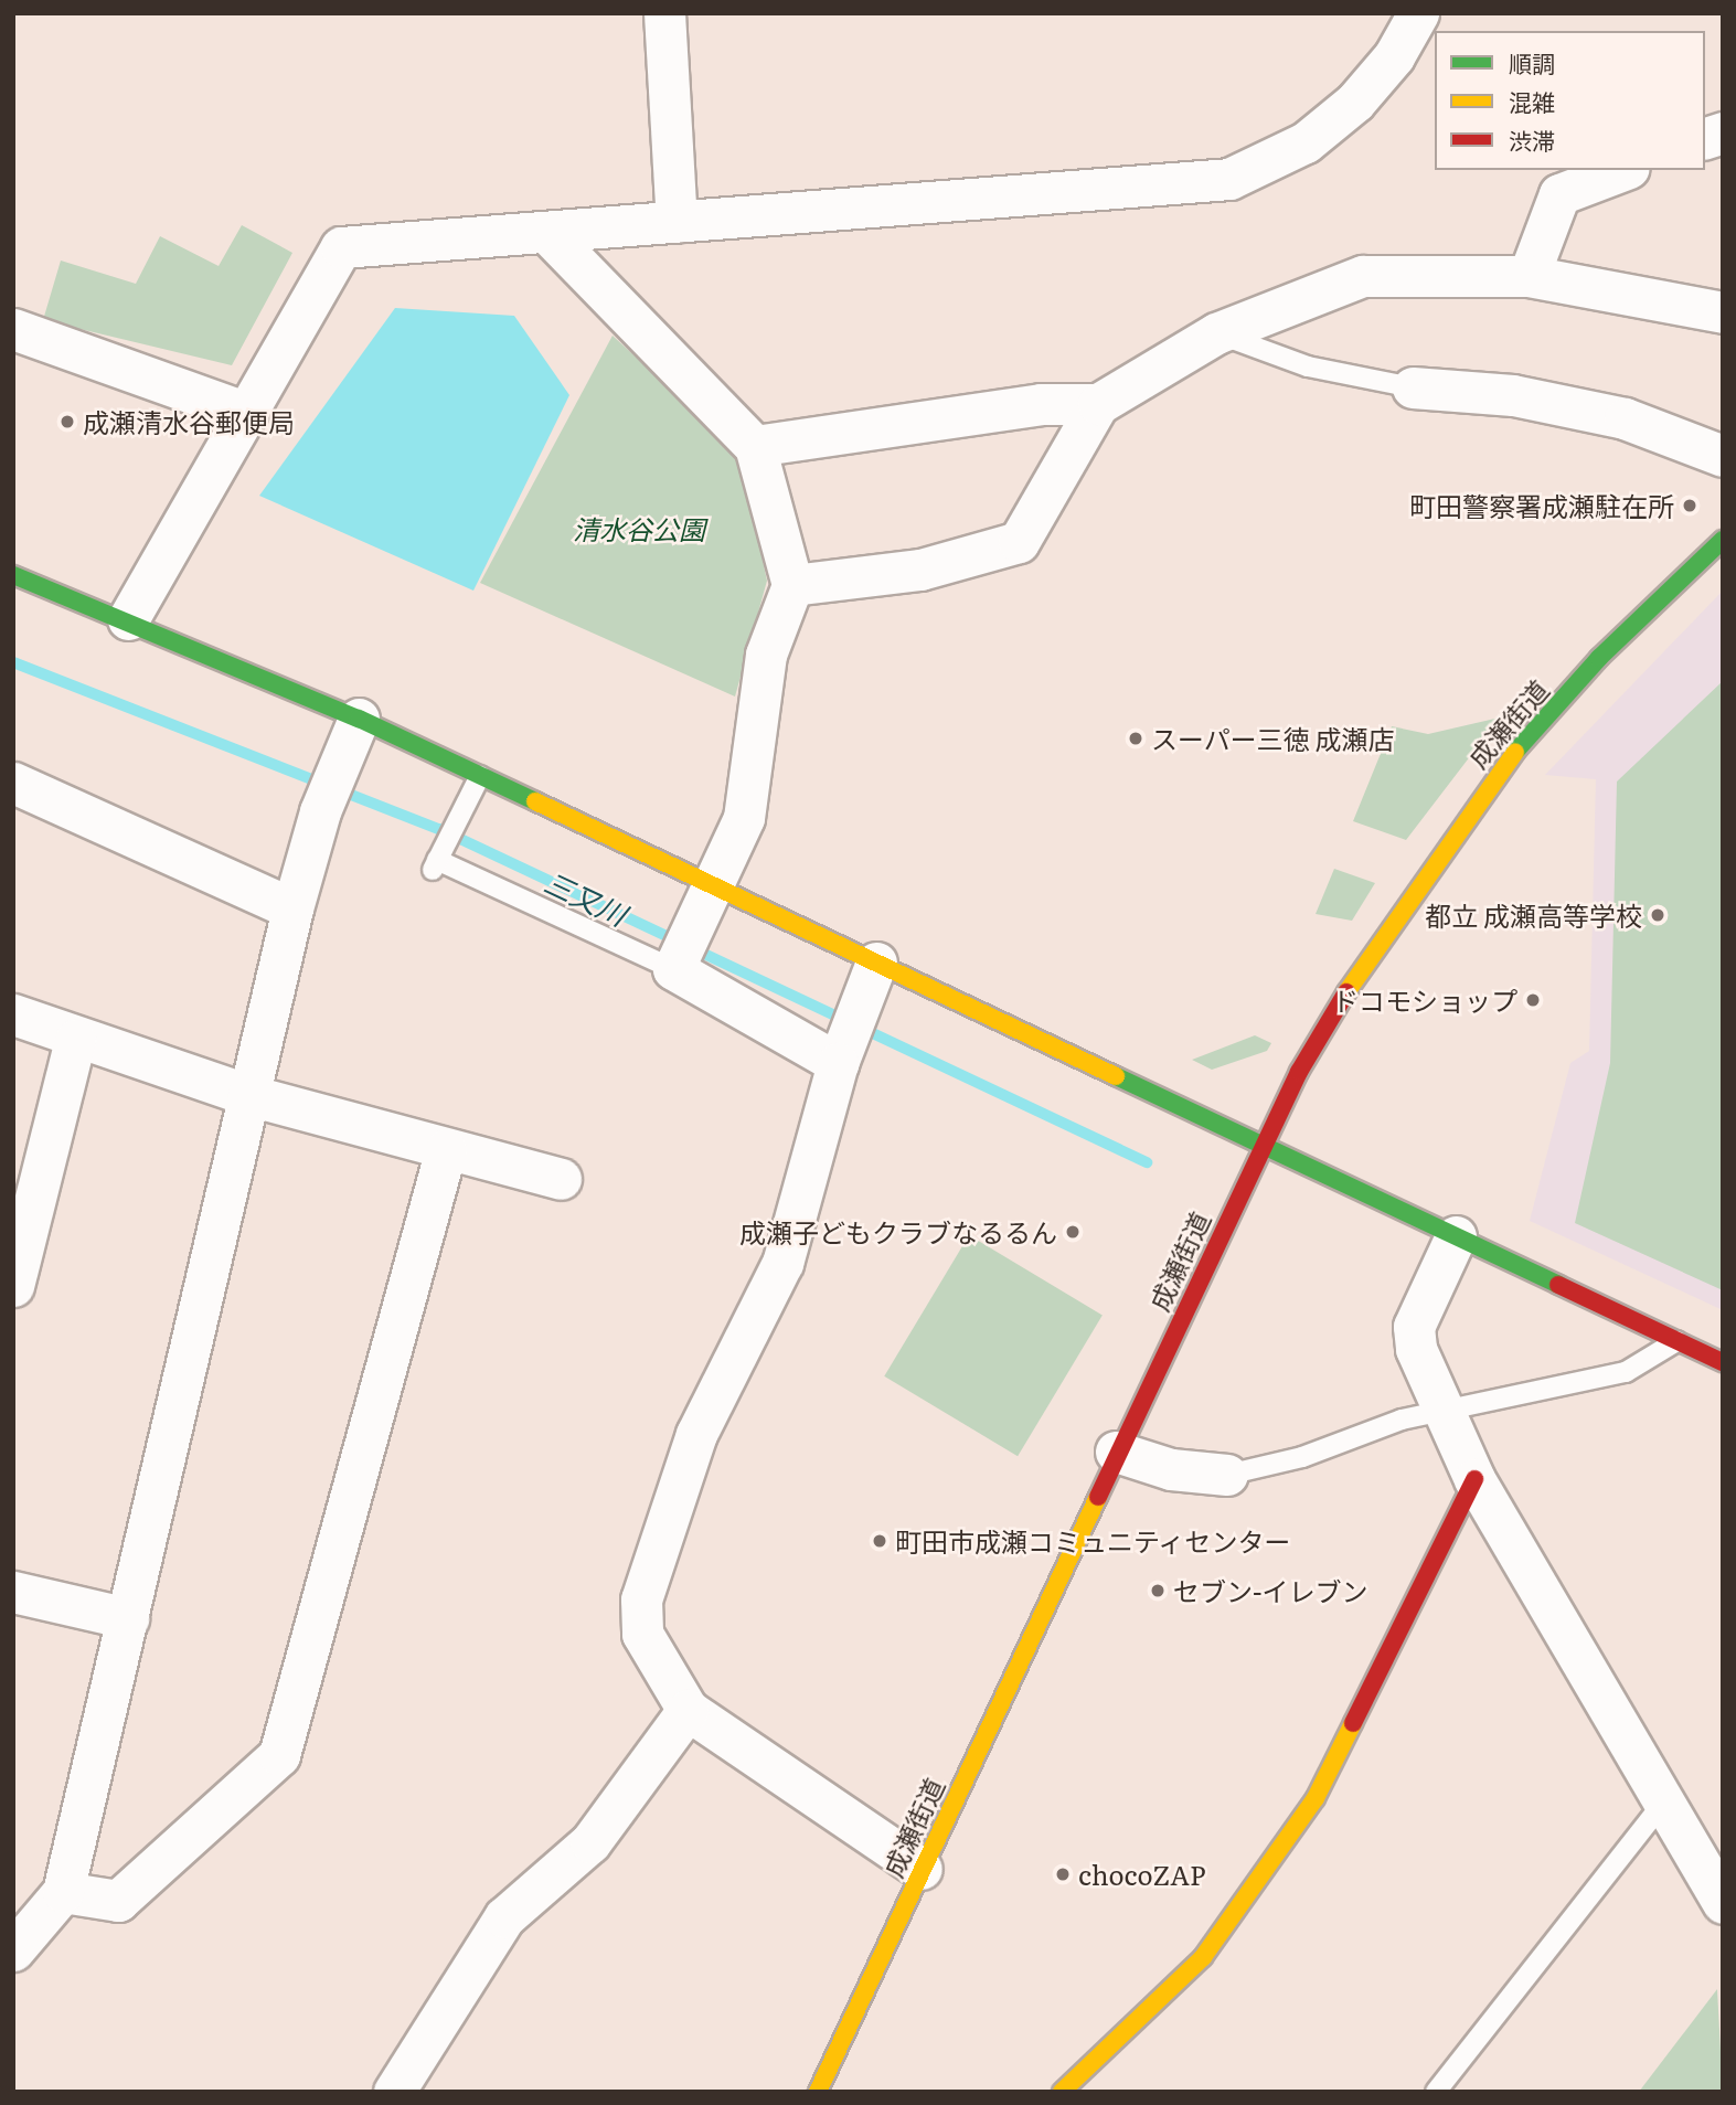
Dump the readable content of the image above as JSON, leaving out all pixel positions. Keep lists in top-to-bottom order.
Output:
{
  "streets": {
    "street": ["成瀬街道"]
  },
  "water": ["三又川"],
  "parks": ["清水谷公園"],
  "places": [
    "成瀬清水谷郵便局",
    "町田警察署成瀬駐在所",
    "スーパー三徳 成瀬店",
    "都立 成瀬高等学校",
    "ドコモショップ",
    "成瀬子どもクラブなるるん",
    "町田市成瀬コミュニティセンター",
    "セブン-イレブン",
    "chocoZAP"
  ],
  "legend": ["順調", "混雑", "渋滞"]
}
